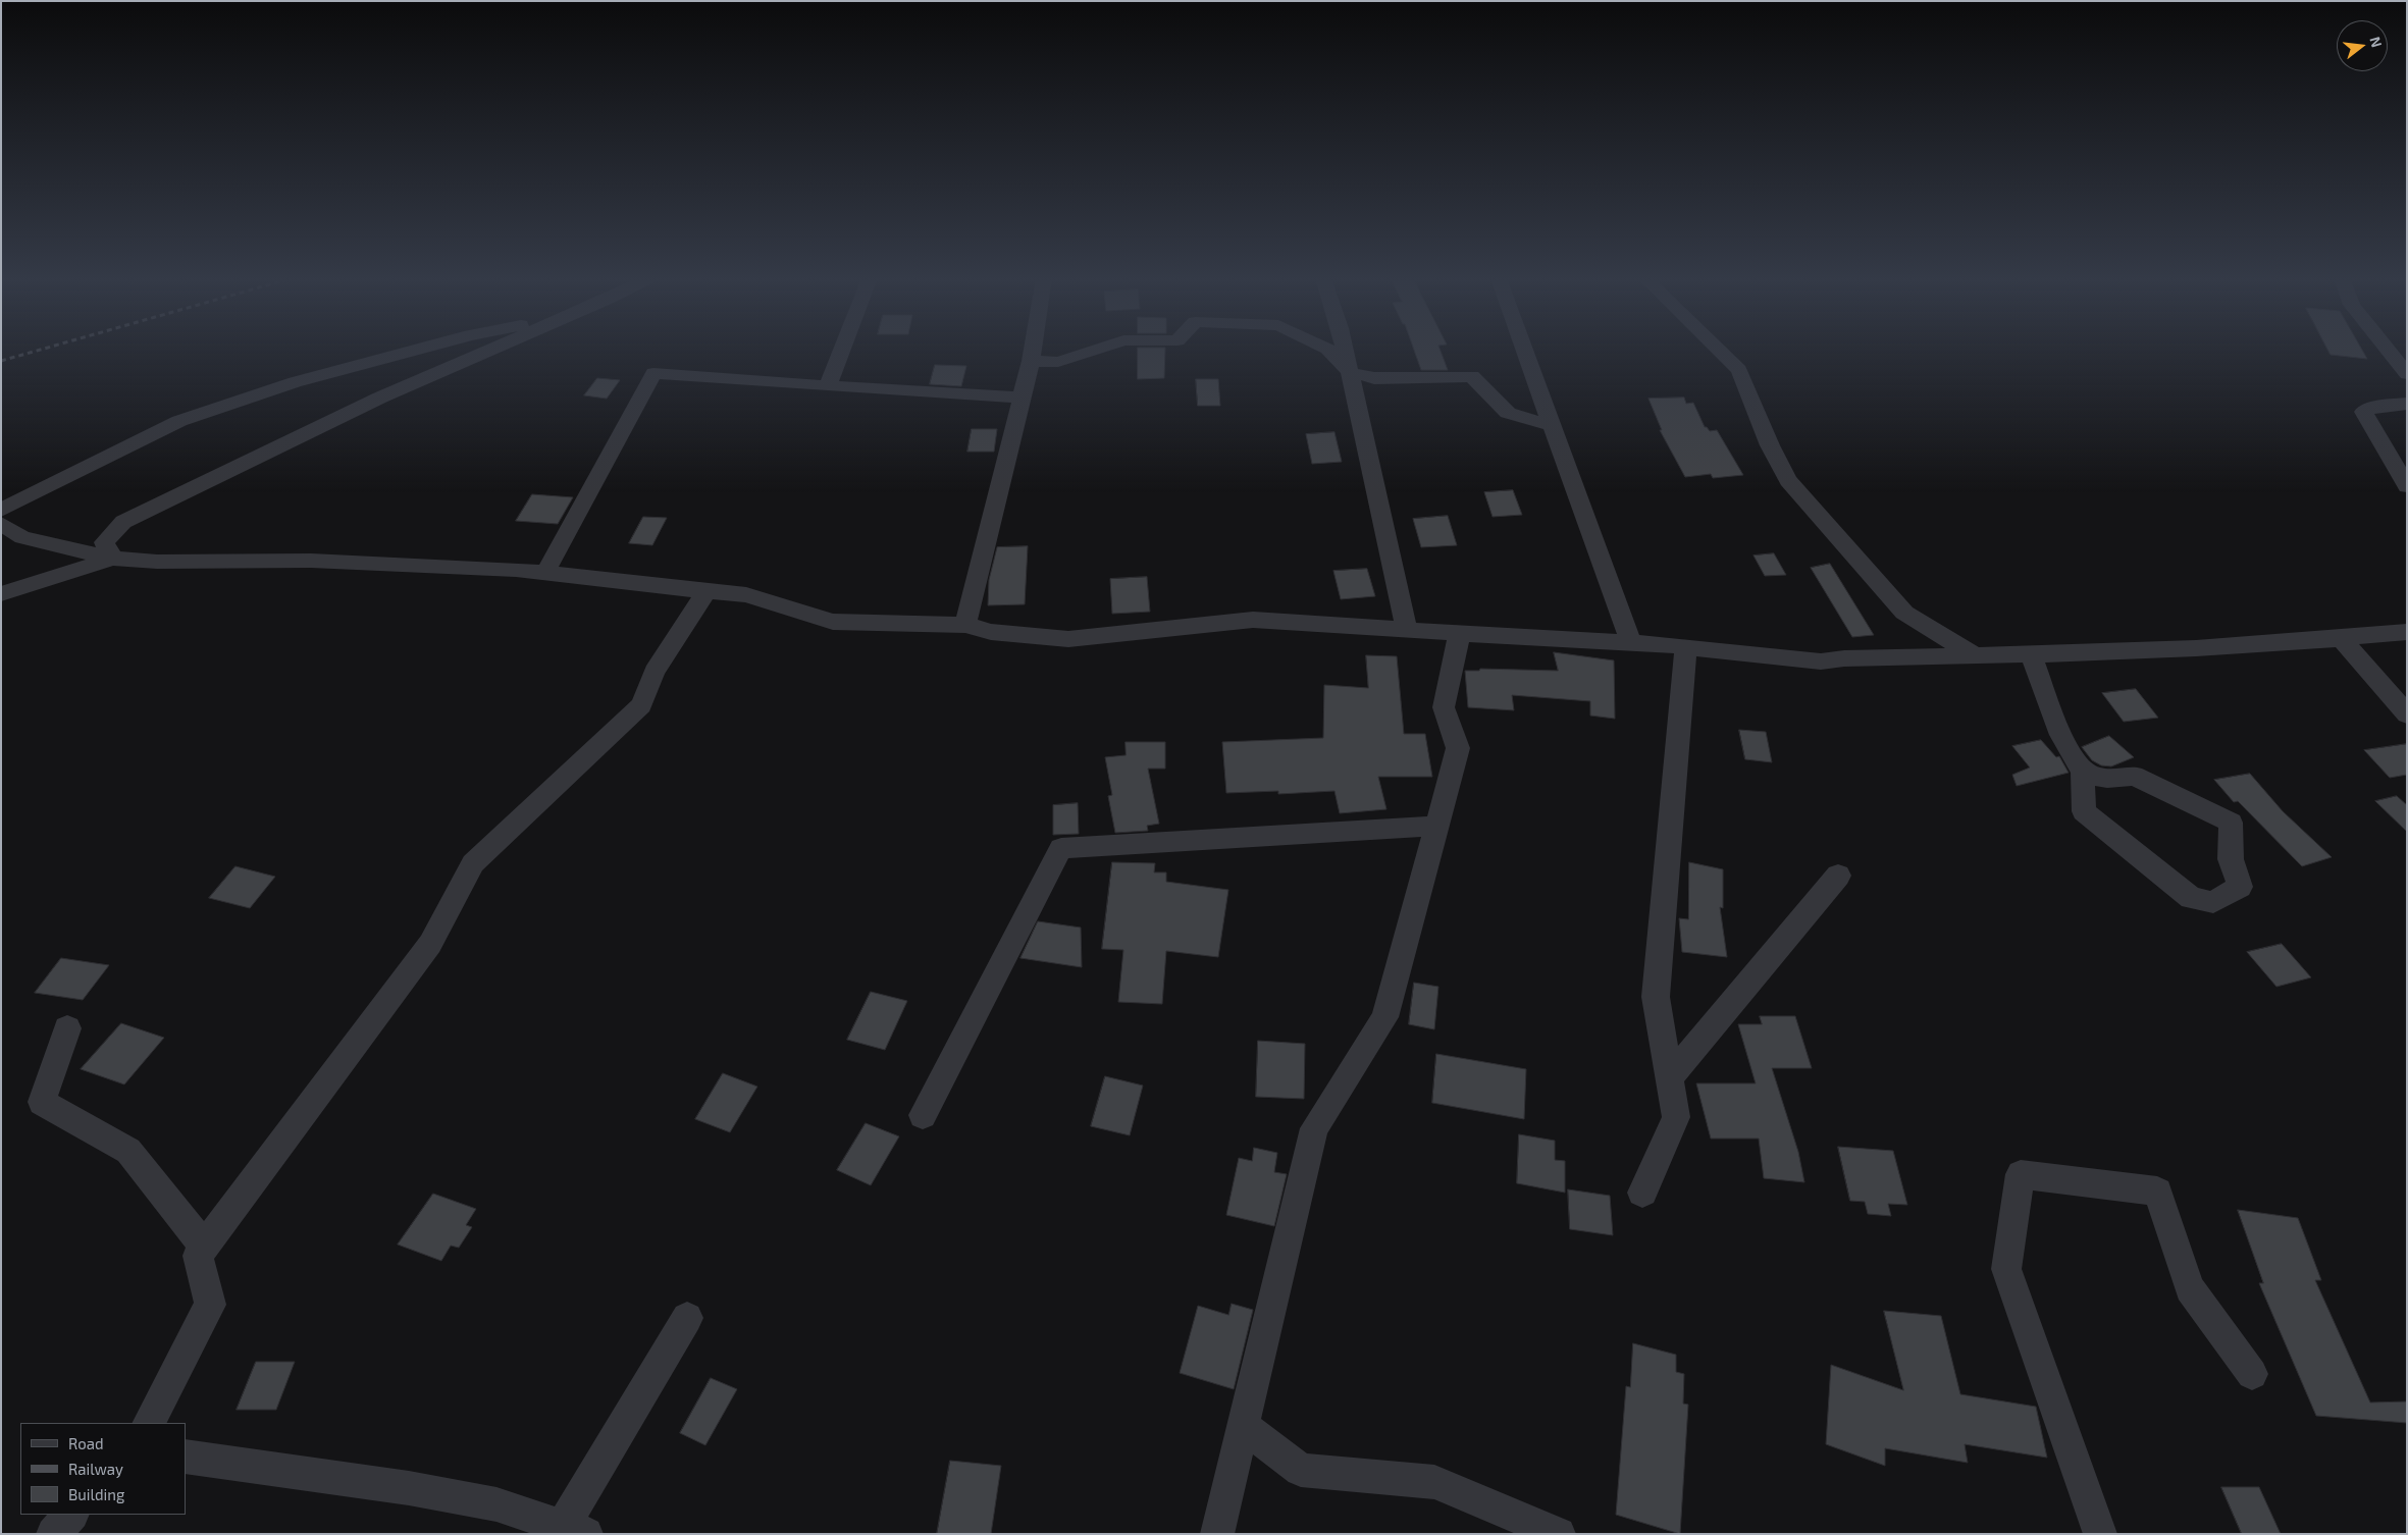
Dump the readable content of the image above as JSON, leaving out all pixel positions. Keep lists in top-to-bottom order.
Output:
{
  "legend": ["Road", "Railway", "Building"],
  "north": "right"
}
